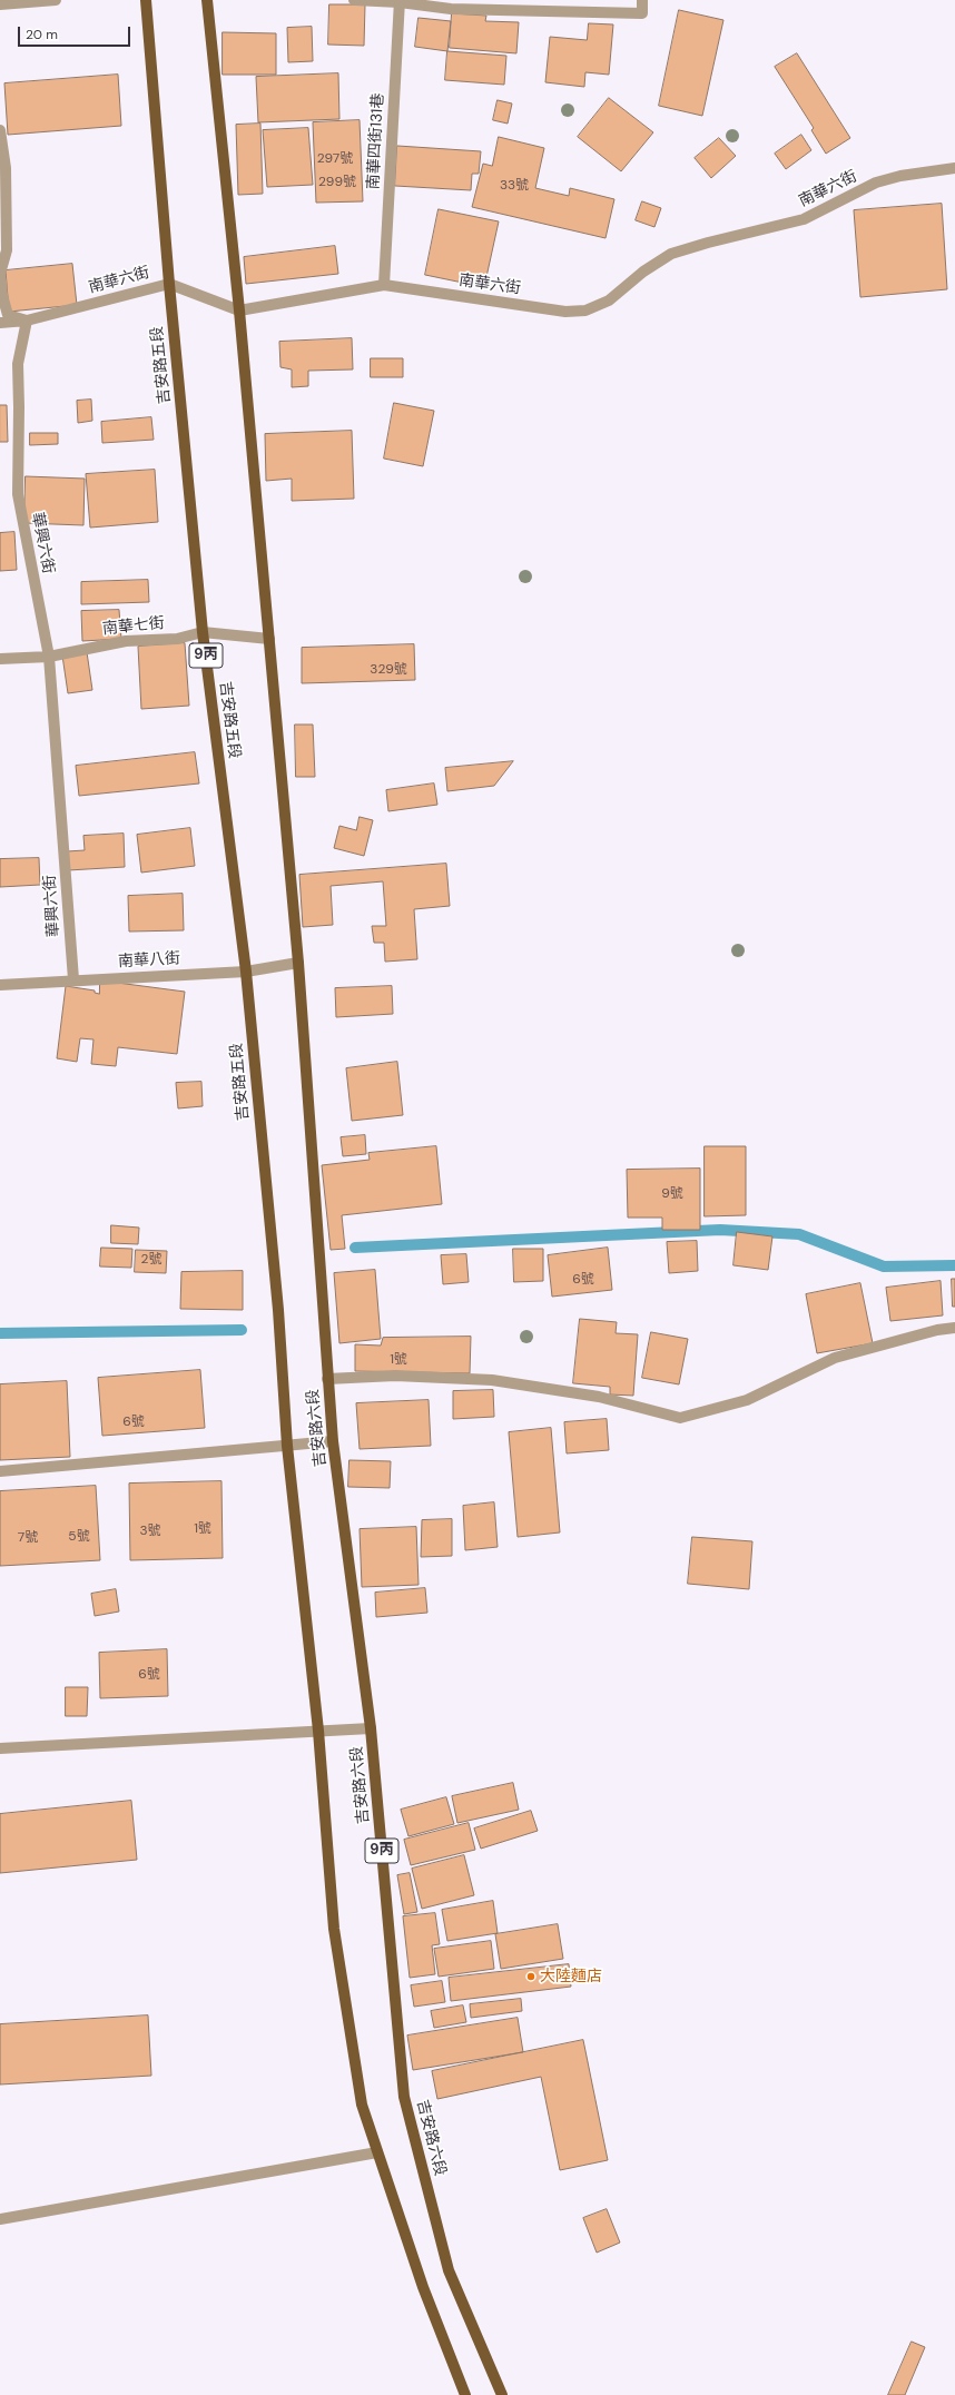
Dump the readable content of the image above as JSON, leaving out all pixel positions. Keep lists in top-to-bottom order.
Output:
{
  "streets": {
    "main road": ["吉安路五段", "9丙", "吉安路六段"],
    "street": [
      "南華四街131巷",
      "南華六街",
      "華興六街",
      "南華七街",
      "南華八街"
    ]
  },
  "crossings": [
    ["南華四街131巷", "南華六街"],
    ["南華六街", "吉安路五段"],
    ["南華六街", "華興六街"],
    ["南華六街", "9丙"],
    ["吉安路五段", "南華七街"],
    ["吉安路五段", "南華八街"],
    ["吉安路五段", "吉安路六段"],
    ["華興六街", "南華七街"],
    ["華興六街", "南華八街"],
    ["南華七街", "9丙"],
    ["9丙", "南華八街"],
    ["9丙", "吉安路六段"],
    ["南華八街", "吉安路六段"]
  ],
  "places": ["大陸麵店"],
  "house_numbers": [
    "297號",
    "299號",
    "33號",
    "329號",
    "9號",
    "2號",
    "6號",
    "1號",
    "6號",
    "1號",
    "3號",
    "5號",
    "7號",
    "6號"
  ],
  "scale_bar": "20 m"
}
